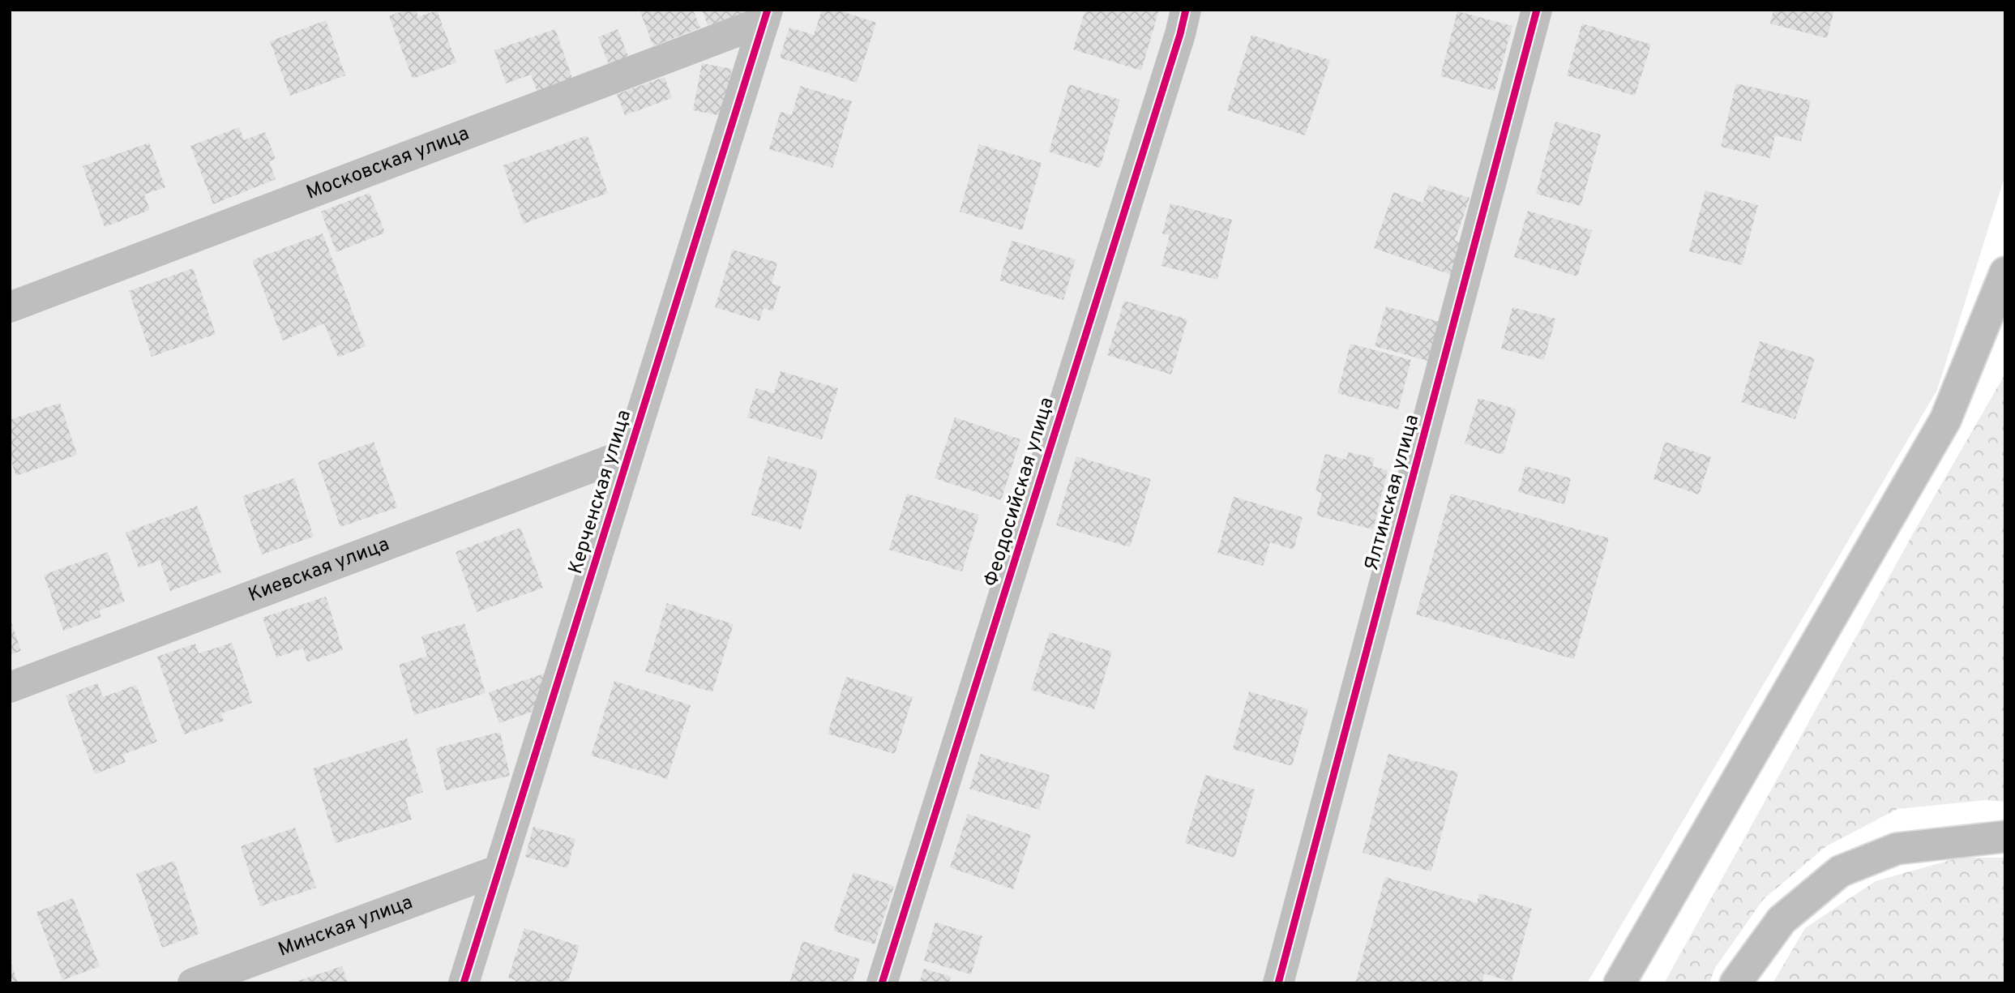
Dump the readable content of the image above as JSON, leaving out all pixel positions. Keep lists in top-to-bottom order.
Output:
{
  "streets": {
    "street": [
      "Московская улица",
      "Керченская улица",
      "Феодосийская улица",
      "Ялтинская улица",
      "Киевская улица",
      "Минская улица"
    ]
  },
  "crossings": [
    ["Московская улица", "Керченская улица"],
    ["Керченская улица", "Киевская улица"],
    ["Керченская улица", "Минская улица"]
  ]
}
